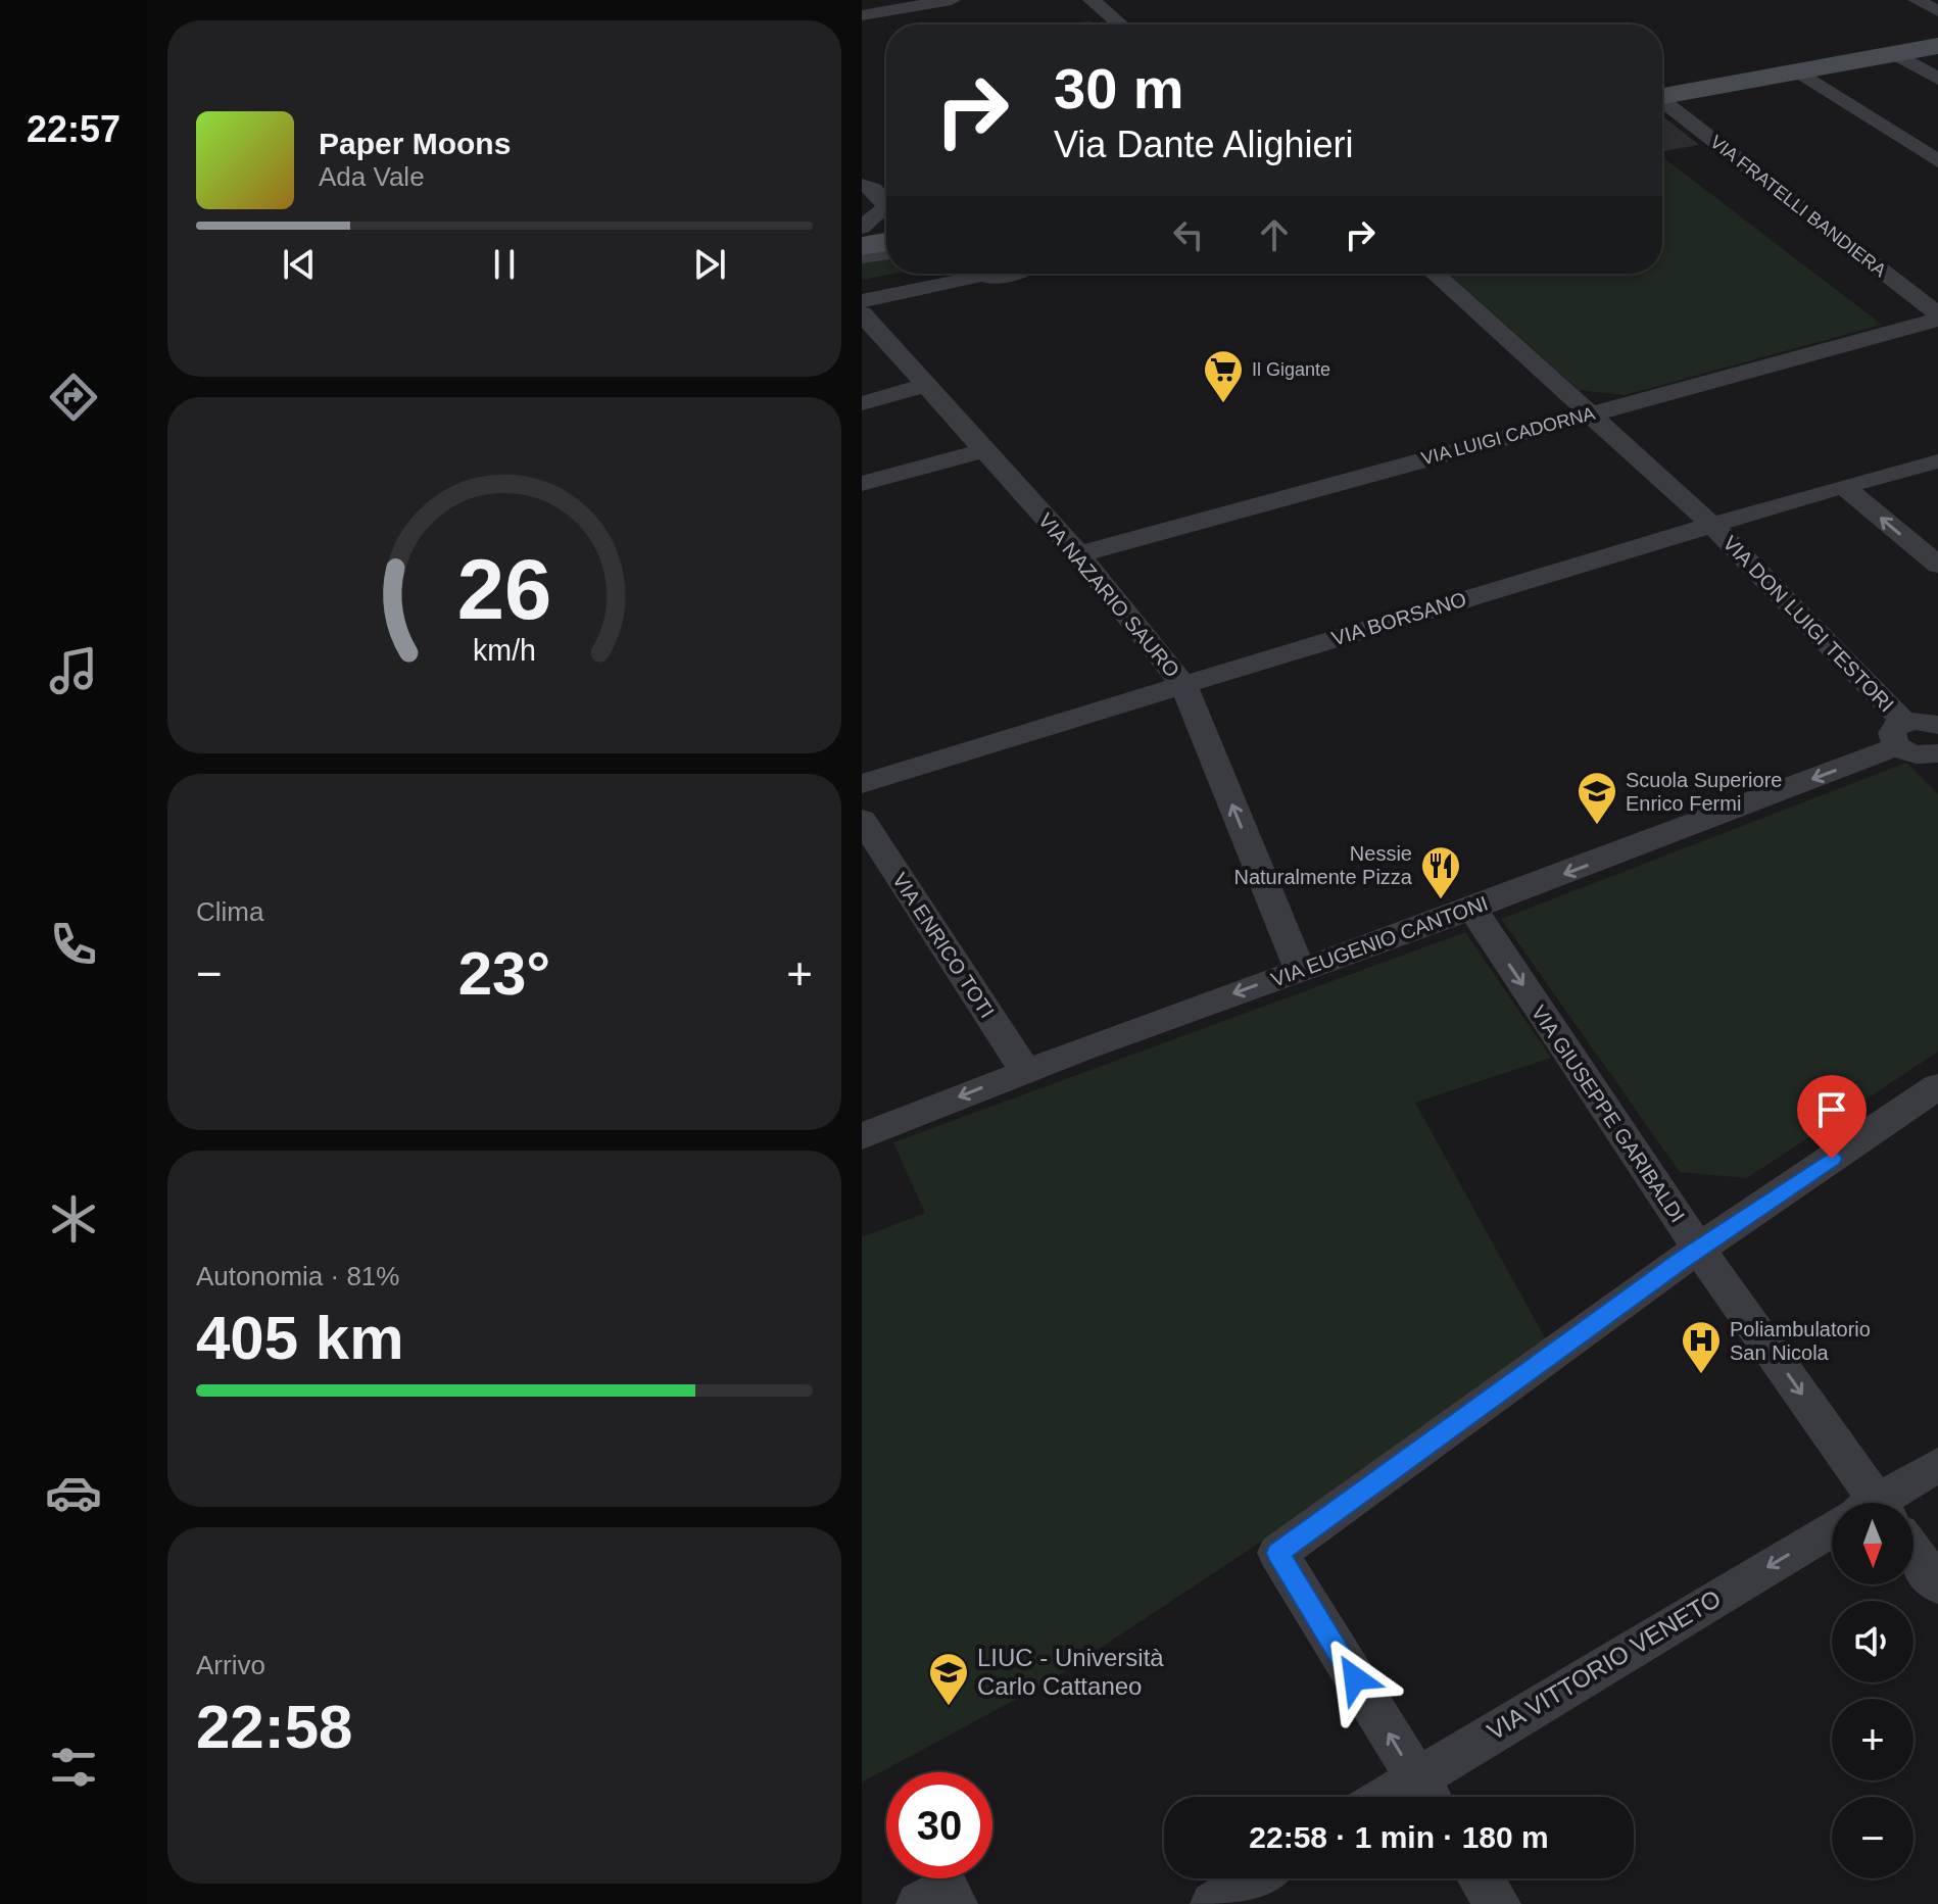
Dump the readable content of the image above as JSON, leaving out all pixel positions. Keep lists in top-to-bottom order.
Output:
{
  "streets": {
    "street": [
      "VIA FRATELLI BANDIERA",
      "VIA LUIGI CADORNA",
      "VIA NAZARIO SAURO",
      "VIA BORSANO",
      "VIA DON LUIGI TESTORI",
      "VIA EUGENIO CANTONI",
      "VIA ENRICO TOTI",
      "VIA GIUSEPPE GARIBALDI",
      "VIA VITTORIO VENETO"
    ]
  },
  "crossings": [
    ["VIA FRATELLI BANDIERA", "VIA LUIGI CADORNA"],
    ["VIA LUIGI CADORNA", "VIA NAZARIO SAURO"],
    ["VIA LUIGI CADORNA", "VIA DON LUIGI TESTORI"],
    ["VIA NAZARIO SAURO", "VIA BORSANO"],
    ["VIA NAZARIO SAURO", "VIA EUGENIO CANTONI"],
    ["VIA BORSANO", "VIA DON LUIGI TESTORI"],
    ["VIA DON LUIGI TESTORI", "VIA EUGENIO CANTONI"],
    ["VIA EUGENIO CANTONI", "VIA ENRICO TOTI"],
    ["VIA EUGENIO CANTONI", "VIA GIUSEPPE GARIBALDI"]
  ],
  "one_way": [
    "VIA NAZARIO SAURO",
    "VIA EUGENIO CANTONI",
    "VIA GIUSEPPE GARIBALDI",
    "VIA VITTORIO VENETO"
  ],
  "places": {
    "supermarket": ["Il Gigante"],
    "school or university": ["Scuola Superiore Enrico Fermi", "LIUC - Università Carlo Cattaneo"],
    "restaurant": ["Nessie Naturalmente Pizza"],
    "hospital": ["Poliambulatorio San Nicola"]
  },
  "north": "bottom",
  "page": {
    "tabs": "22:57",
    "turn": ["30 m", "Via Dante Alighieri"],
    "song": ["Paper Moons", "Ada Vale"],
    "tile": [
      "Clima",
      ["Autonomia · 81%", "405 km"],
      ["Arrivo", "22:58"]
    ],
    "heat": ["−", "23°", "+"],
    "map_buttons": ["+", "−"],
    "limit": "30",
    "trip": "22:58 · 1 min · 180 m",
    "gauge": ["26", "km/h"]
  }
}
